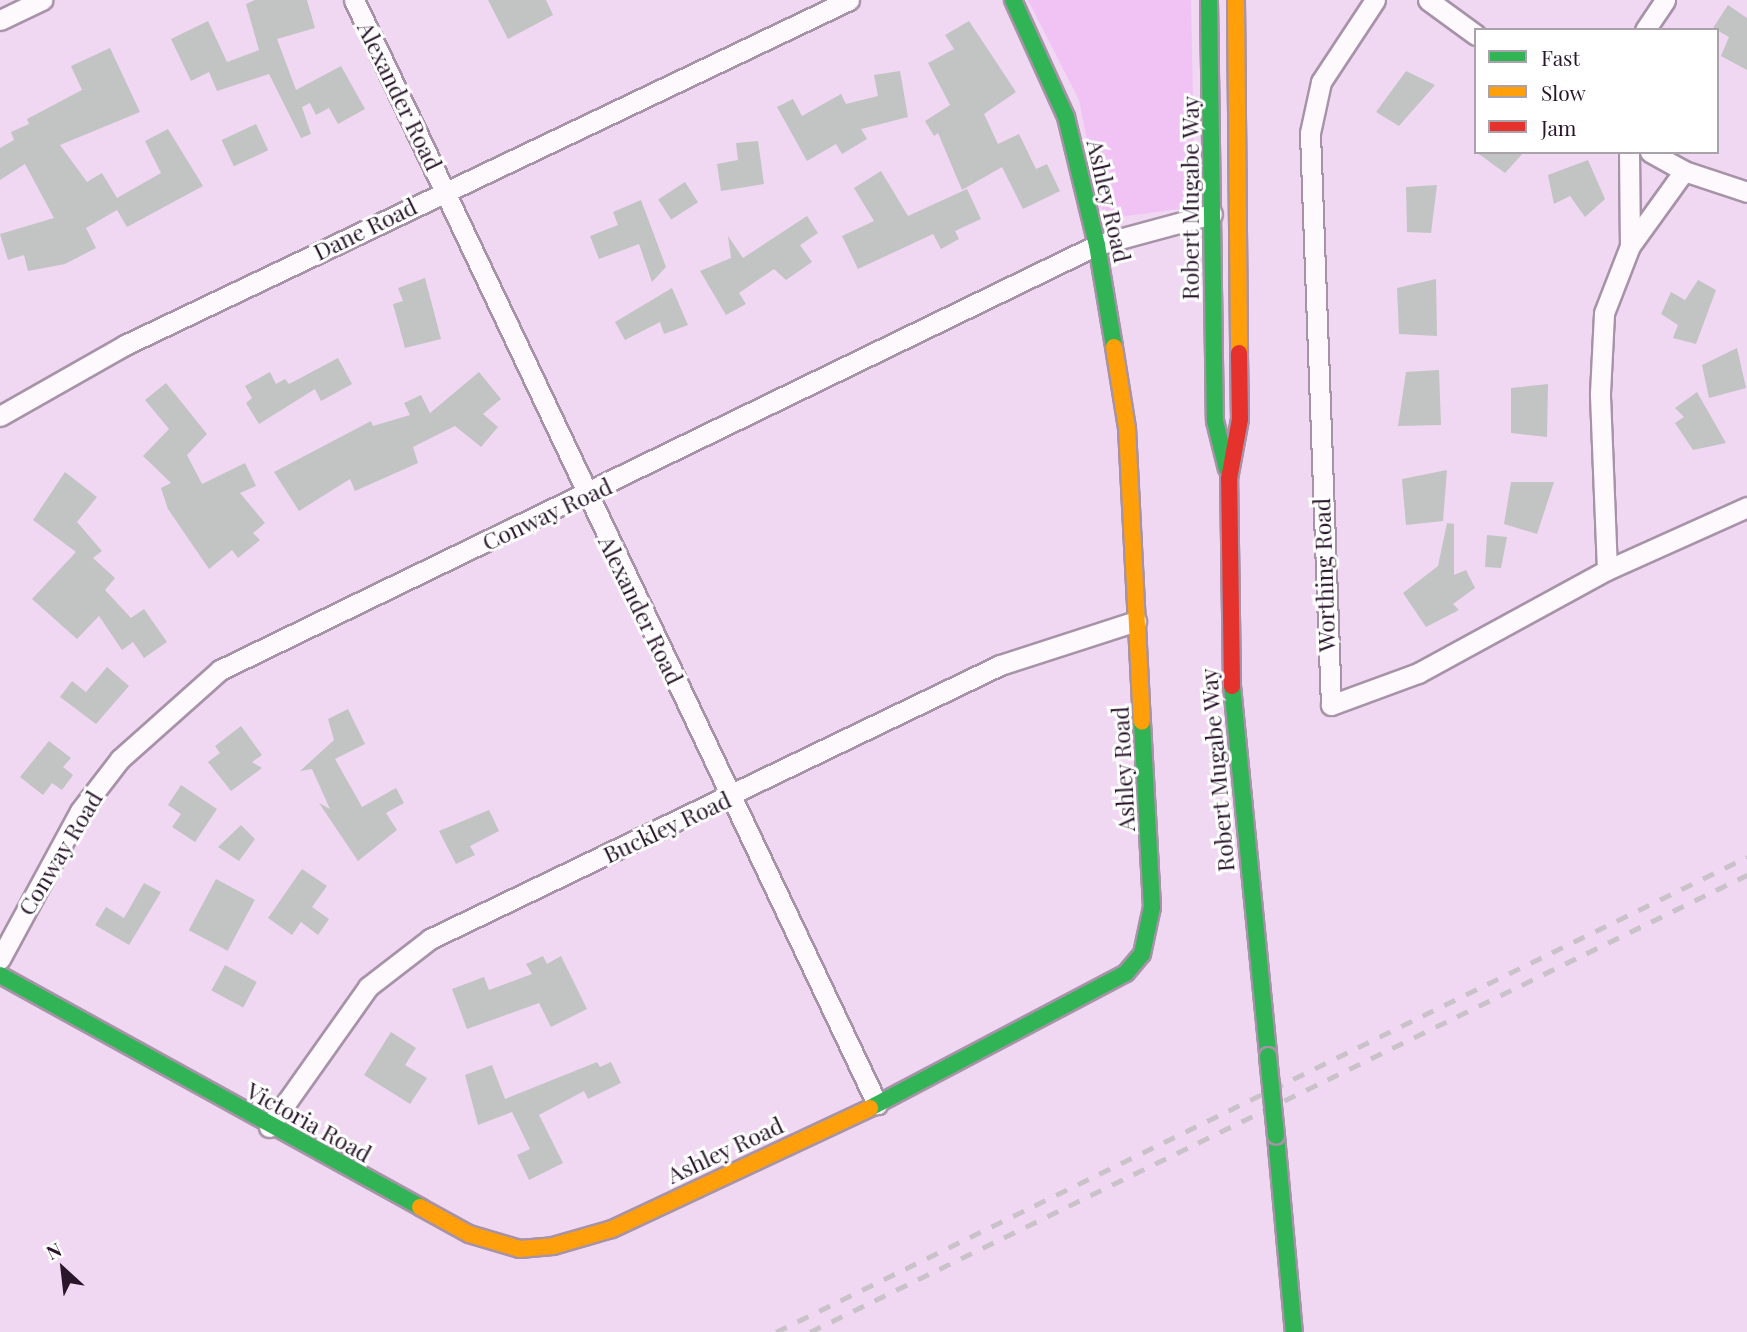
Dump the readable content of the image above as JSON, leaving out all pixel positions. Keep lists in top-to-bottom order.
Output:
{
  "streets": {
    "street": [
      "Alexander Road",
      "Robert Mugabe Way",
      "Ashley Road",
      "Dane Road",
      "Conway Road",
      "Worthing Road",
      "Buckley Road",
      "Victoria Road"
    ]
  },
  "crossings": [
    ["Alexander Road", "Ashley Road"],
    ["Alexander Road", "Dane Road"],
    ["Alexander Road", "Conway Road"],
    ["Alexander Road", "Buckley Road"],
    ["Robert Mugabe Way", "Conway Road"],
    ["Ashley Road", "Conway Road"],
    ["Ashley Road", "Buckley Road"],
    ["Ashley Road", "Victoria Road"],
    ["Buckley Road", "Victoria Road"]
  ],
  "legend": ["Fast", "Slow", "Jam"],
  "north": "top left"
}
